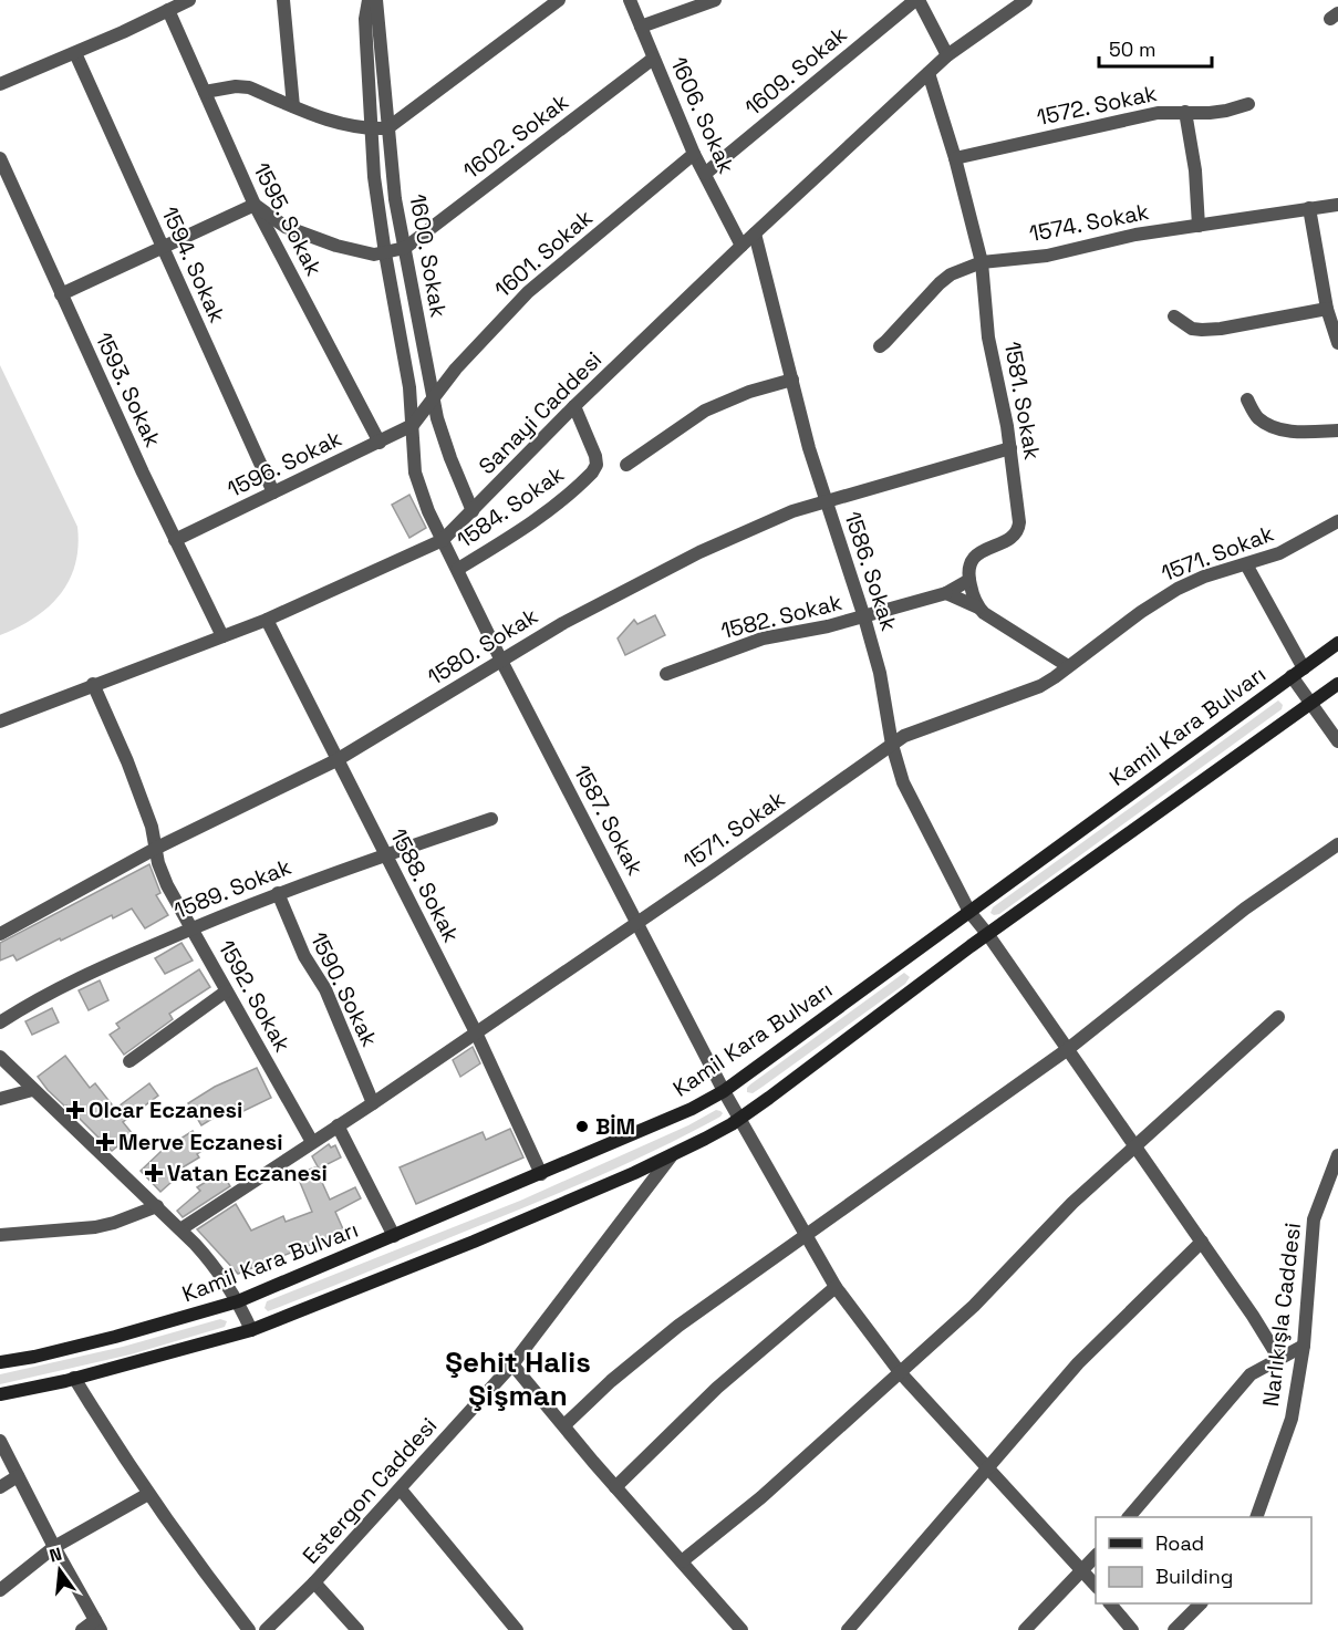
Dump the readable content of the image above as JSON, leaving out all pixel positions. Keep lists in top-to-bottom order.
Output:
{
  "streets": {
    "main road": ["Kamil Kara Bulvarı"],
    "street": [
      "1609. Sokak",
      "1572. Sokak",
      "1606. Sokak",
      "1602. Sokak",
      "1595. Sokak",
      "1574. Sokak",
      "1601. Sokak",
      "1600. Sokak",
      "1594. Sokak",
      "1593. Sokak",
      "1581. Sokak",
      "Sanayi Caddesi",
      "1596. Sokak",
      "1584. Sokak",
      "1571. Sokak",
      "1586. Sokak",
      "1582. Sokak",
      "1580. Sokak",
      "1587. Sokak",
      "1588. Sokak",
      "1589. Sokak",
      "1590. Sokak",
      "1592. Sokak",
      "Narlıkışla Caddesi",
      "Estergon Caddesi"
    ]
  },
  "crossings": [
    ["1609. Sokak", "1606. Sokak"],
    ["1572. Sokak", "1581. Sokak"],
    ["1606. Sokak", "1602. Sokak"],
    ["1606. Sokak", "1601. Sokak"],
    ["1606. Sokak", "Sanayi Caddesi"],
    ["1602. Sokak", "1600. Sokak"],
    ["1595. Sokak", "1596. Sokak"],
    ["1574. Sokak", "1581. Sokak"],
    ["1601. Sokak", "1600. Sokak"],
    ["1601. Sokak", "1596. Sokak"],
    ["1601. Sokak", "1587. Sokak"],
    ["1600. Sokak", "Sanayi Caddesi"],
    ["1594. Sokak", "1596. Sokak"],
    ["1593. Sokak", "Sanayi Caddesi"],
    ["1593. Sokak", "1596. Sokak"],
    ["1581. Sokak", "Sanayi Caddesi"],
    ["1581. Sokak", "1582. Sokak"],
    ["1581. Sokak", "1580. Sokak"],
    ["Sanayi Caddesi", "1584. Sokak"],
    ["Sanayi Caddesi", "1586. Sokak"],
    ["Sanayi Caddesi", "1587. Sokak"],
    ["Sanayi Caddesi", "1588. Sokak"],
    ["Sanayi Caddesi", "1592. Sokak"],
    ["1596. Sokak", "1587. Sokak"],
    ["1584. Sokak", "1587. Sokak"],
    ["1571. Sokak", "1586. Sokak"],
    ["1571. Sokak", "1587. Sokak"],
    ["1571. Sokak", "1588. Sokak"],
    ["1571. Sokak", "1590. Sokak"],
    ["1571. Sokak", "1592. Sokak"],
    ["1586. Sokak", "1582. Sokak"],
    ["1586. Sokak", "1580. Sokak"],
    ["1586. Sokak", "Kamil Kara Bulvarı"],
    ["1580. Sokak", "1587. Sokak"],
    ["1580. Sokak", "1588. Sokak"],
    ["1580. Sokak", "1592. Sokak"],
    ["Kamil Kara Bulvarı", "1587. Sokak"],
    ["Kamil Kara Bulvarı", "1588. Sokak"],
    ["1588. Sokak", "1589. Sokak"],
    ["1589. Sokak", "1590. Sokak"],
    ["1589. Sokak", "1592. Sokak"]
  ],
  "districts": ["Şehit Halis Şişman"],
  "places": {
    "health": ["Olcar Eczanesi", "Merve Eczanesi", "Vatan Eczanesi"],
    "other": ["BİM"]
  },
  "legend": ["Road", "Building"],
  "scale_bar": "50 m",
  "north": "top"
}
